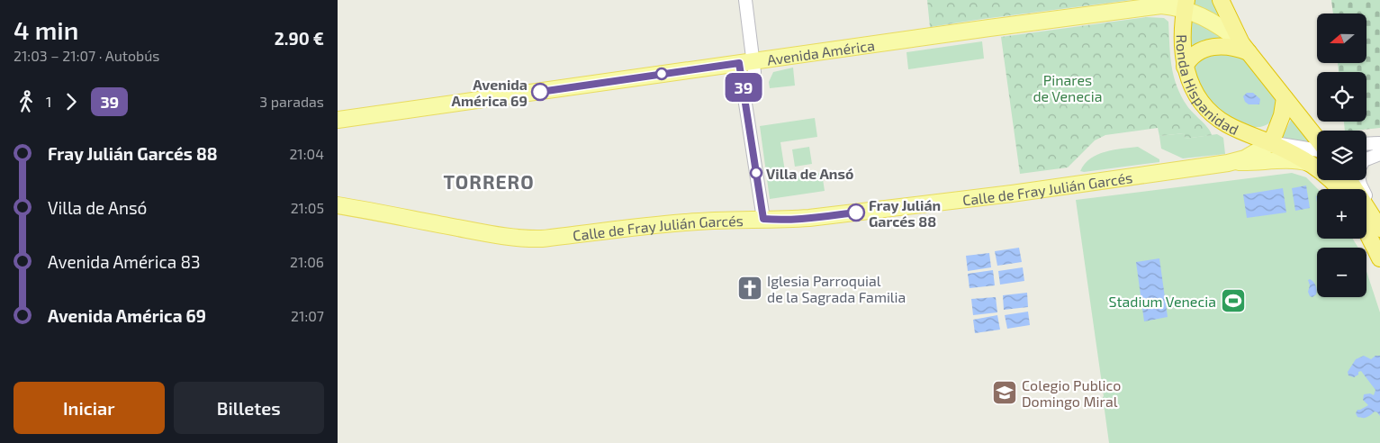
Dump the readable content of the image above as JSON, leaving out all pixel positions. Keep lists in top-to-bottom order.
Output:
{
  "streets": {
    "highway": ["Ronda Hispanidad"],
    "main road": ["Avenida América", "Calle de Fray Julián Garcés"]
  },
  "crossings": [
    ["Avenida América", "Ronda Hispanidad"],
    ["Ronda Hispanidad", "Calle de Fray Julián Garcés"]
  ],
  "districts": ["TORRERO"],
  "parks": ["Pinares de Venecia"],
  "places": {
    "other": ["Avenida América 69", "Villa de Ansó", "Fray Julián Garcés 88"],
    "church": ["Iglesia Parroquial de la Sagrada Familia"],
    "sports": ["Stadium Venecia"],
    "school or university": ["Colegio Publico Domingo Miral"]
  },
  "lines": ["bus line 39"],
  "north": "left",
  "page": {
    "heading": ["4 min", "21:03 – 21:07 · Autobús", "2.90 €"],
    "on_map": "39",
    "map_buttons": ["+", "−"],
    "legs": ["1", "39", "3 paradas"],
    "list": [
      {
        "name": "Fray Julián Garcés 88",
        "value": "21:04"
      },
      {
        "name": "Villa de Ansó",
        "value": "21:05"
      },
      {
        "name": "Avenida América 83",
        "value": "21:06"
      },
      {
        "name": "Avenida América 69",
        "value": "21:07"
      }
    ],
    "buttons": ["Iniciar", "Billetes"]
  }
}
